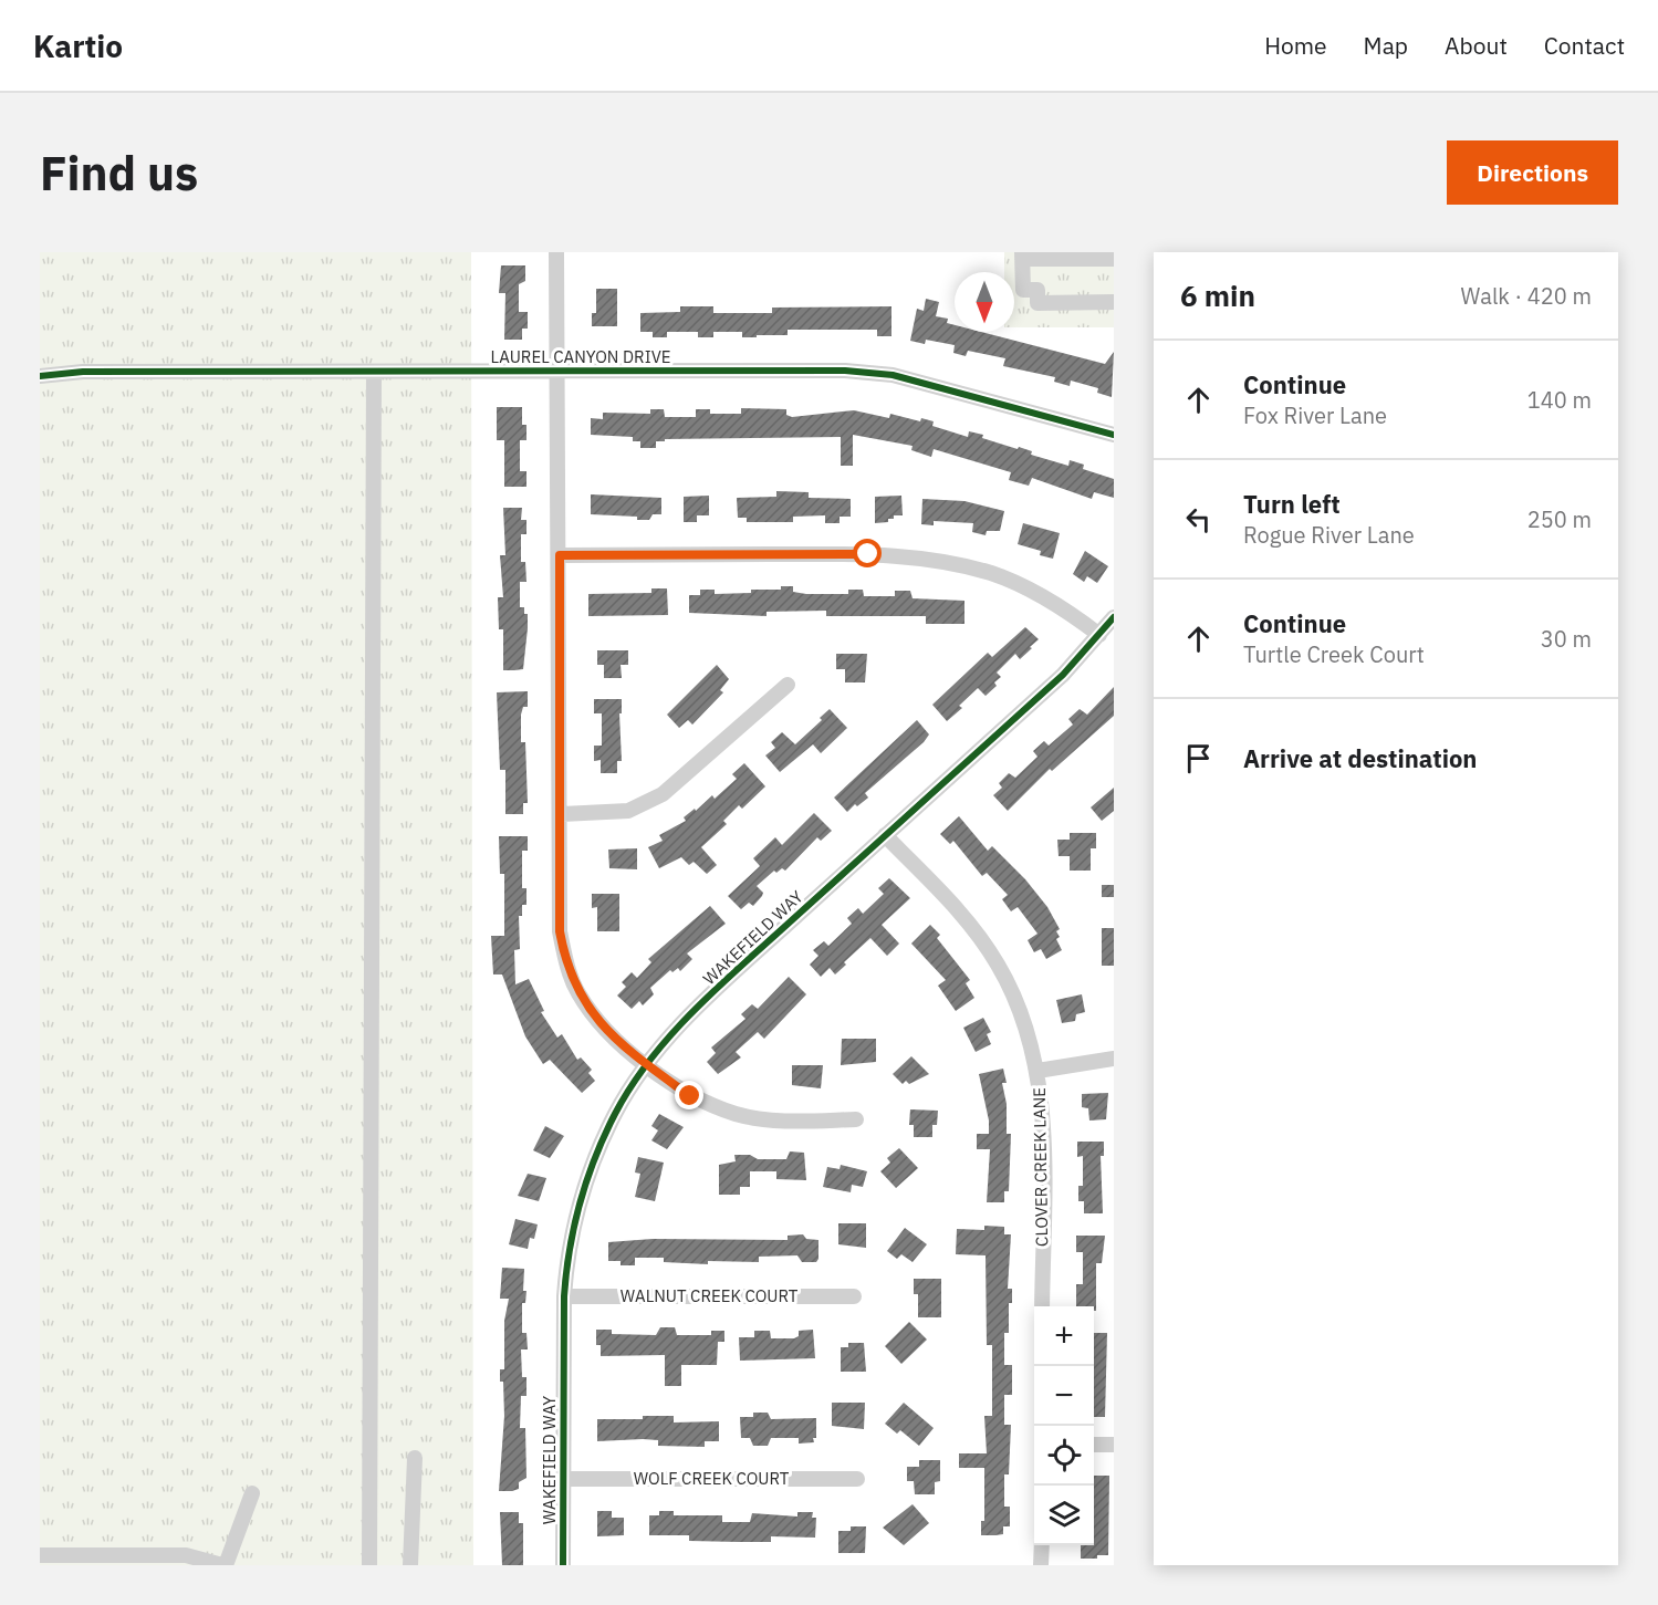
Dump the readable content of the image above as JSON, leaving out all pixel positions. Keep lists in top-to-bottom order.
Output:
{
  "streets": {
    "street": [
      "LAUREL CANYON DRIVE",
      "WAKEFIELD WAY",
      "CLOVER CREEK LANE",
      "WALNUT CREEK COURT",
      "WOLF CREEK COURT"
    ]
  },
  "crossings": [
    ["WAKEFIELD WAY", "CLOVER CREEK LANE"],
    ["WAKEFIELD WAY", "WALNUT CREEK COURT"],
    ["WAKEFIELD WAY", "WOLF CREEK COURT"]
  ],
  "north": "bottom",
  "page": {
    "header": "Kartio",
    "nav": [
      "Home",
      "Map",
      "About",
      "Contact"
    ],
    "buttons": "Directions",
    "title": "Find us",
    "heading": ["6 min", "Walk · 420 m"],
    "list": [
      ["Continue", "Fox River Lane", "140 m"],
      ["Turn left", "Rogue River Lane", "250 m"],
      ["Continue", "Turtle Creek Court", "30 m"],
      "Arrive at destination"
    ],
    "map_buttons": ["+", "−"]
  }
}
